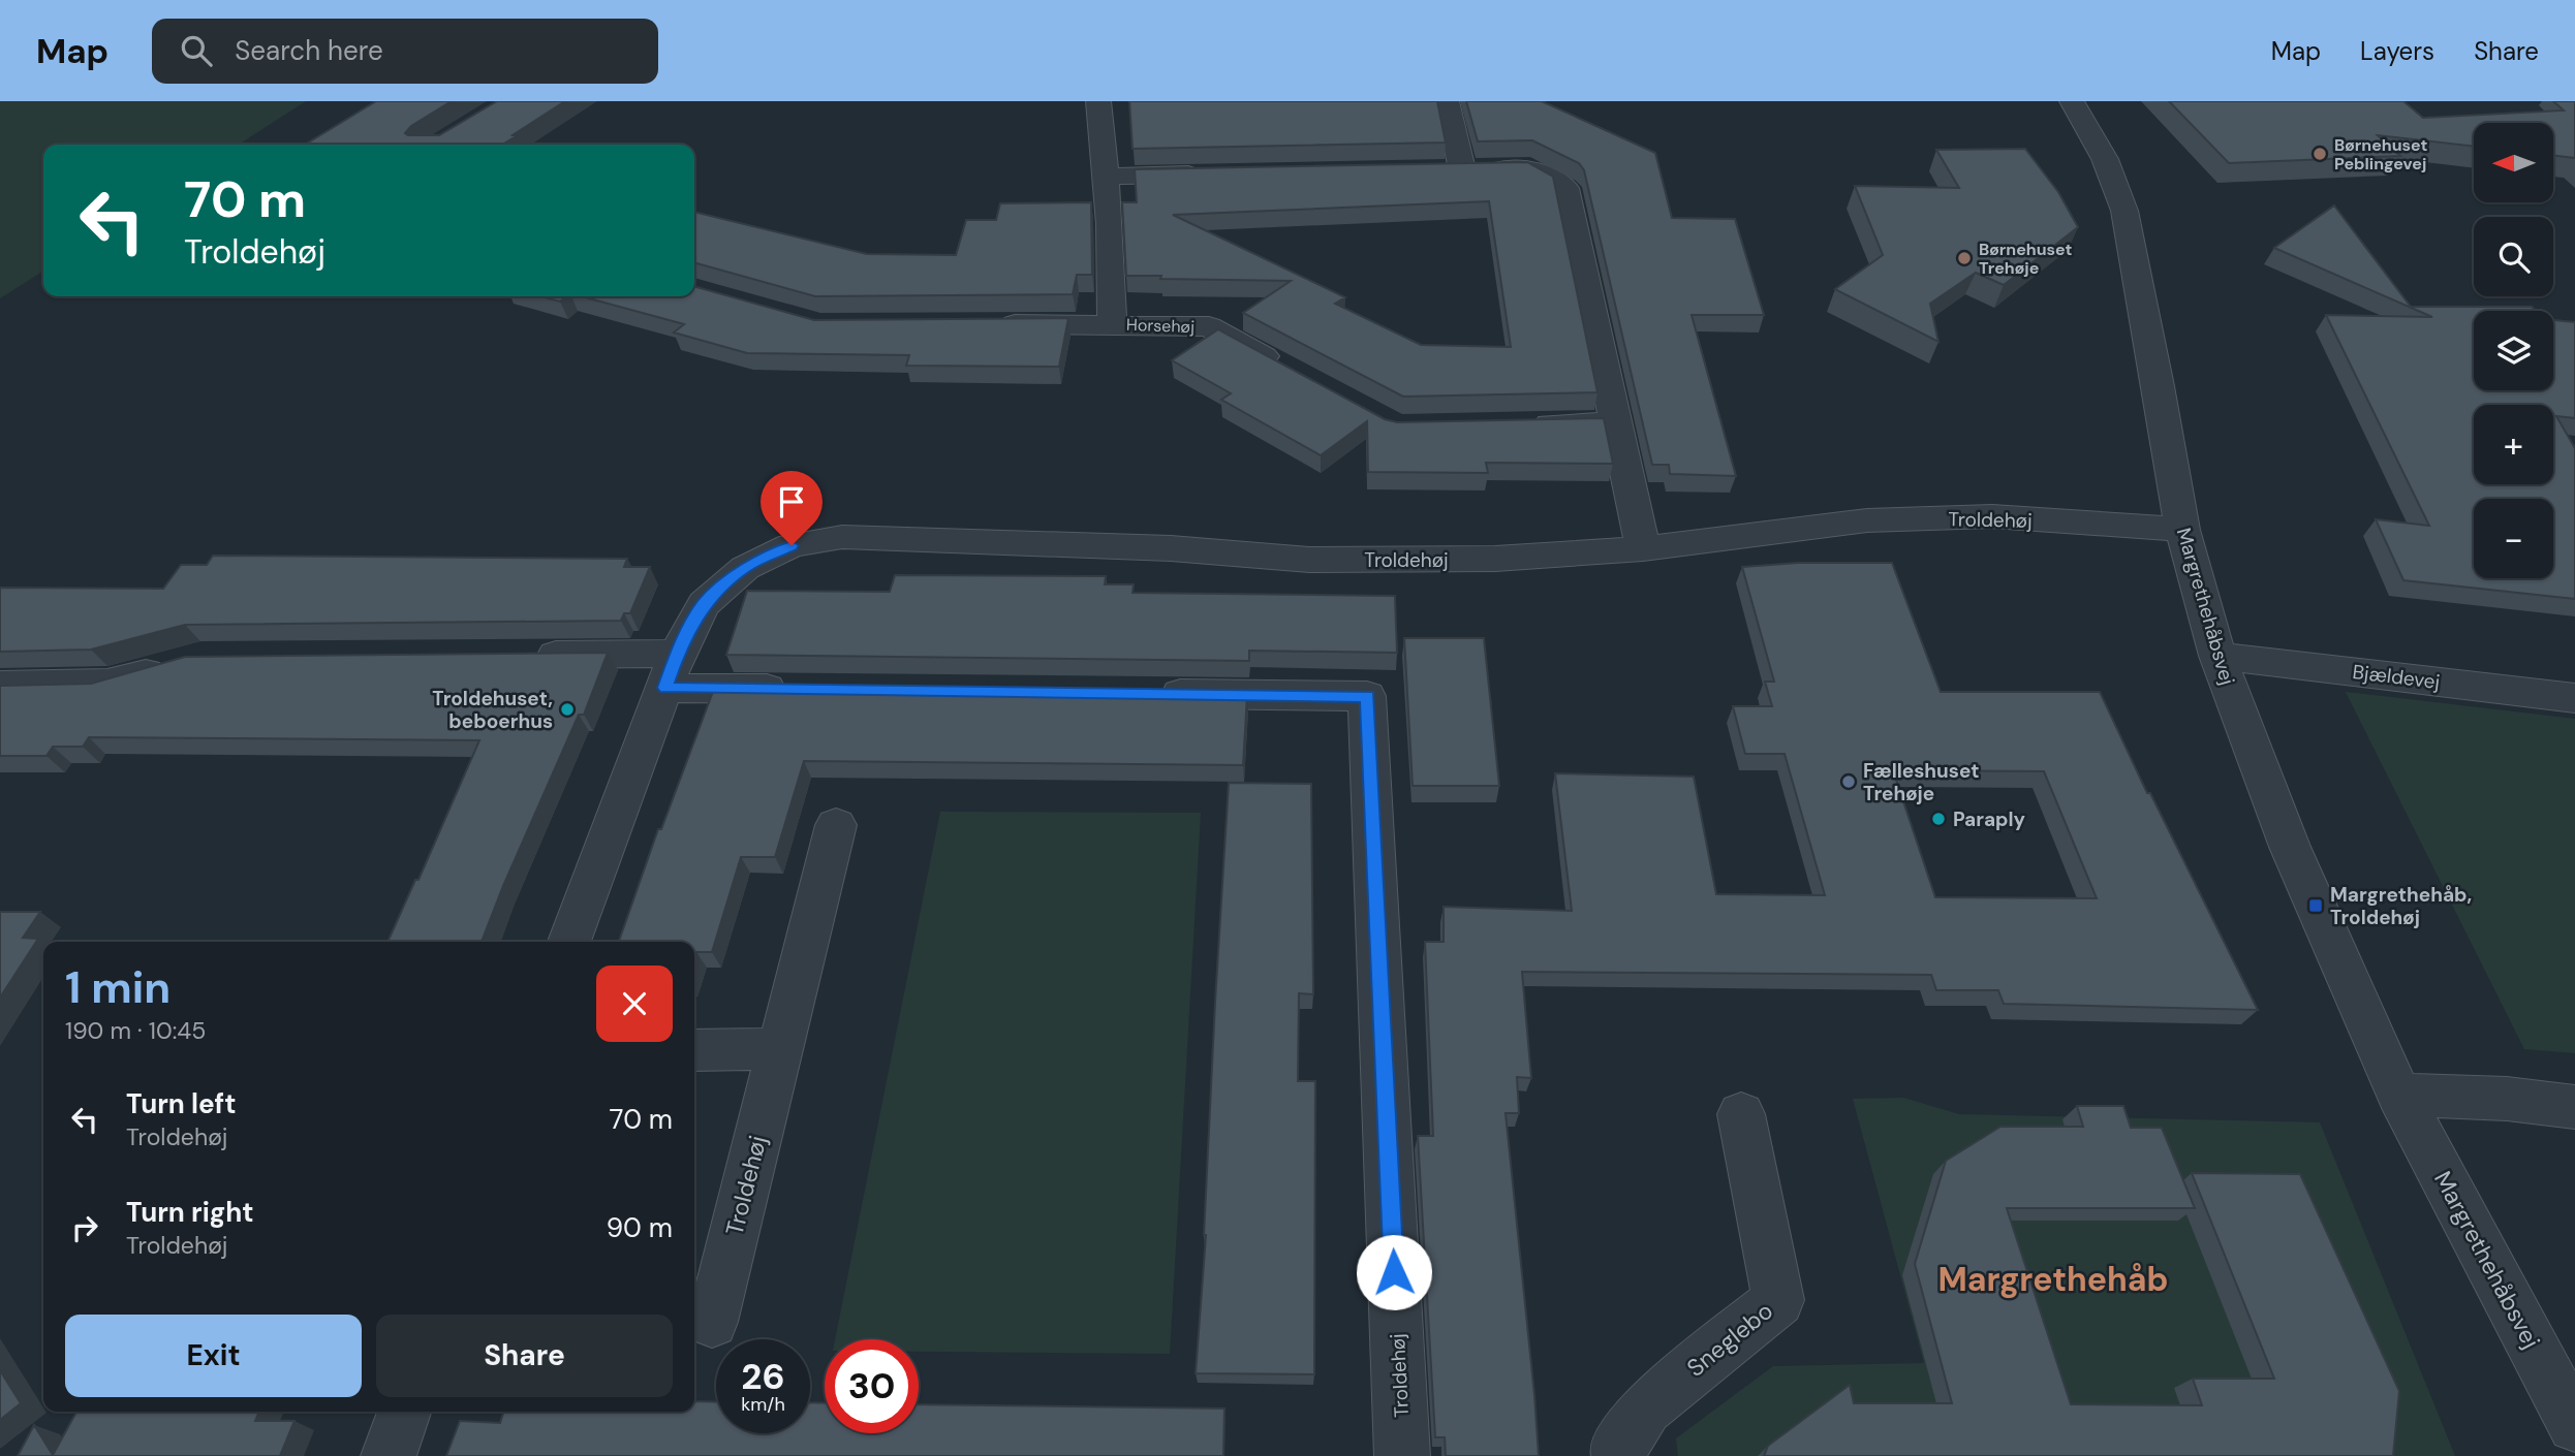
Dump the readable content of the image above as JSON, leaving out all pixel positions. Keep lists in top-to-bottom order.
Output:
{
  "streets": {
    "street": [
      "Horsehøj",
      "Troldehøj",
      "Margrethehåbsvej",
      "Bjældevej",
      "Sneglebo"
    ]
  },
  "crossings": [
    ["Troldehøj", "Margrethehåbsvej"],
    ["Margrethehåbsvej", "Bjældevej"]
  ],
  "districts": ["Margrethehåb"],
  "places": {
    "other": [
      "Børnehuset Peblingevej",
      "Børnehuset Trehøje",
      "Troldehuset, beboerhus",
      "Fælleshuset Trehøje",
      "Paraply"
    ],
    "transit": ["Margrethehåb, Troldehøj"]
  },
  "north": "left",
  "page": {
    "header": "Map",
    "search": "Search here",
    "nav": ["Map", "Layers", "Share"],
    "map_buttons": ["+", "−"],
    "turn": ["70 m", "Troldehøj"],
    "heading": ["1 min", "190 m · 10:45"],
    "list": [
      {
        "name": "Turn left",
        "note": "Troldehøj",
        "value": "70 m"
      },
      {
        "name": "Turn right",
        "note": "Troldehøj",
        "value": "90 m"
      }
    ],
    "buttons": ["Exit", "Share"],
    "speed": "26 km/h",
    "limit": "30"
  }
}
